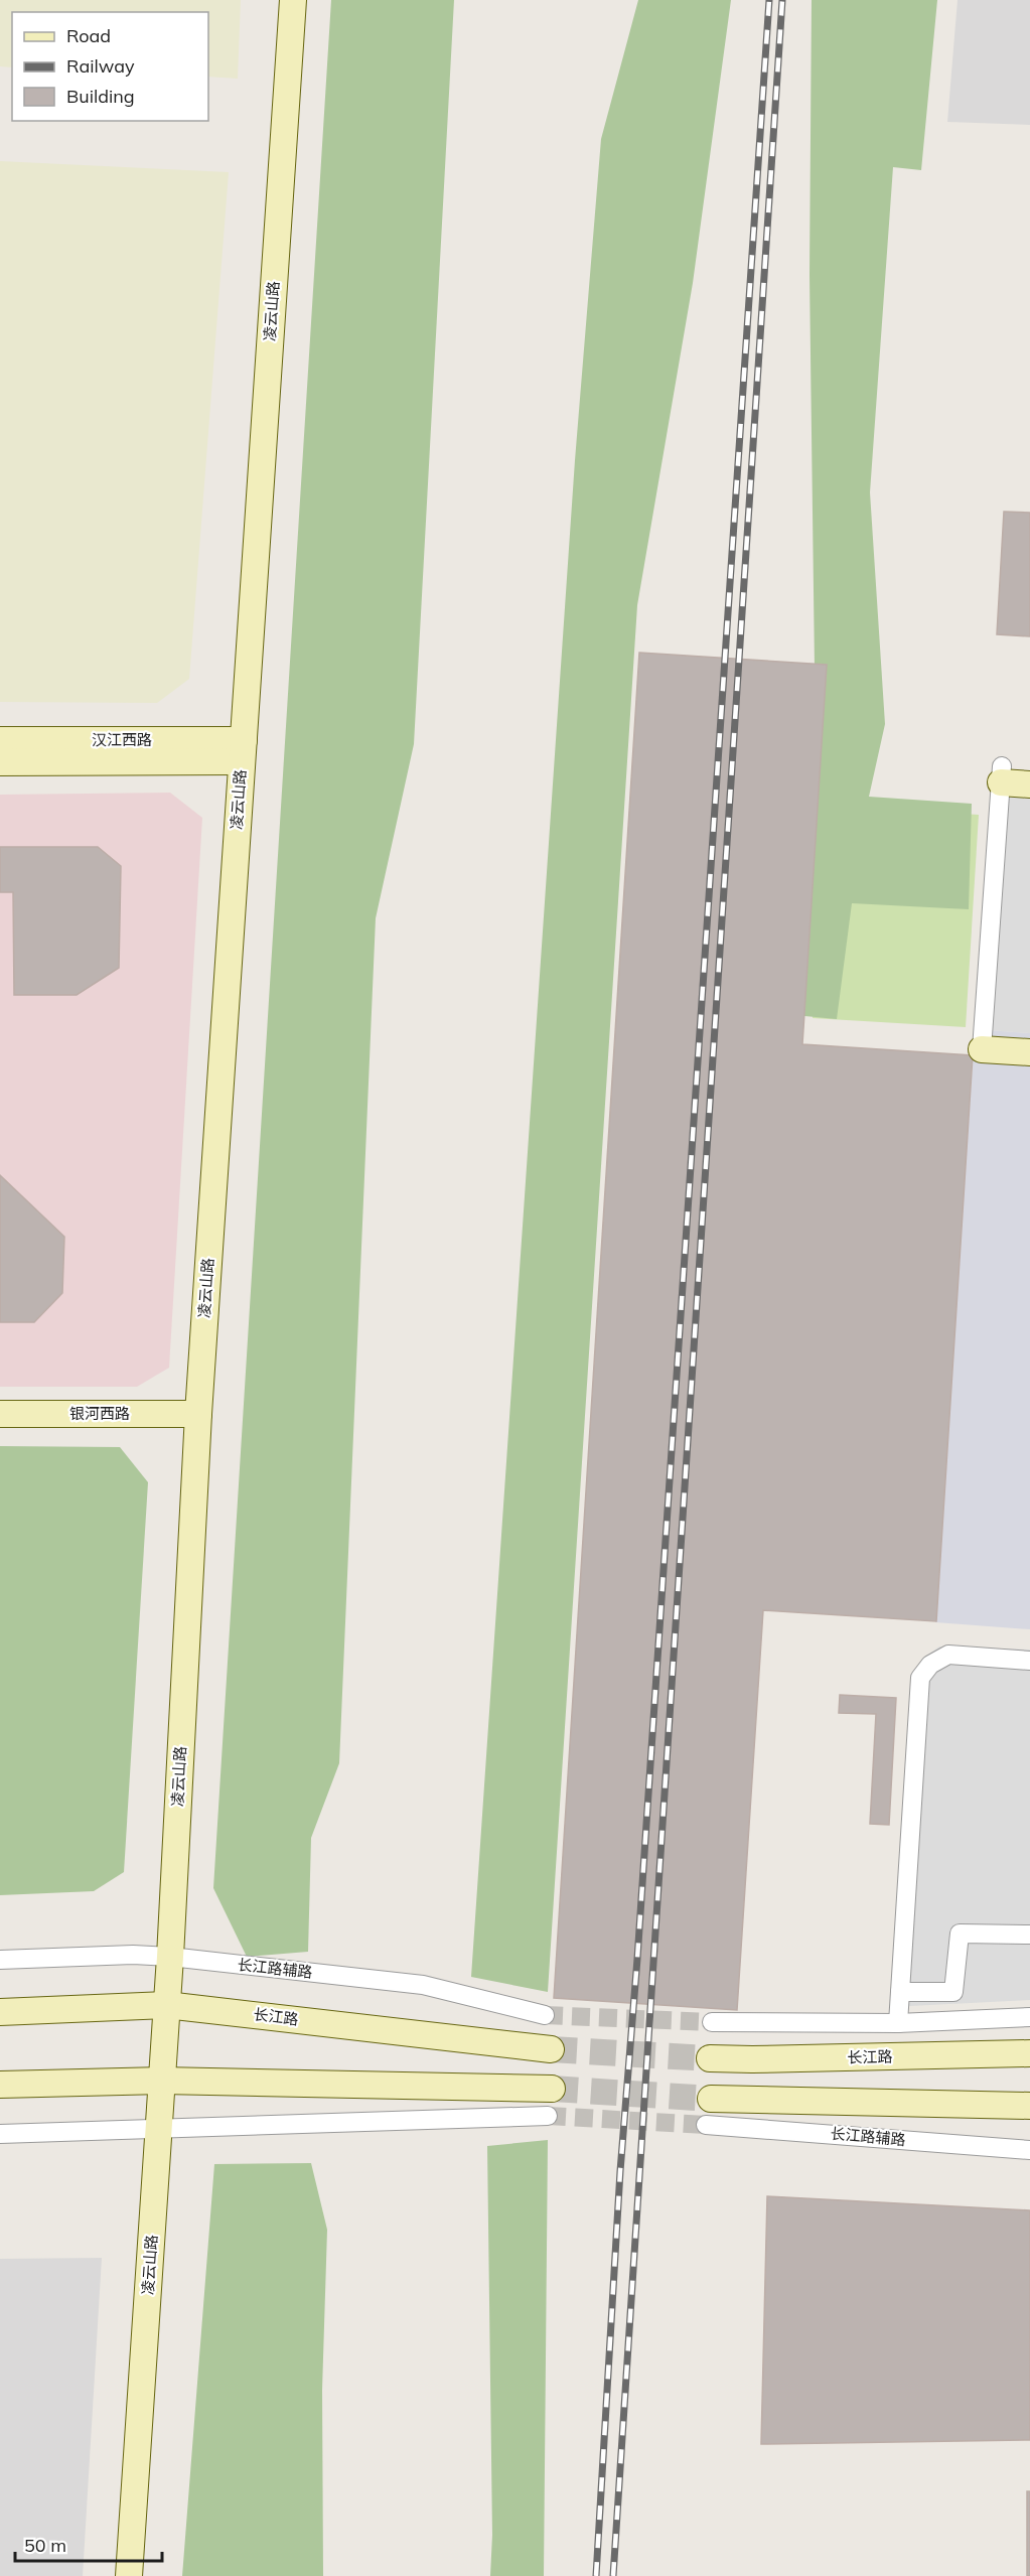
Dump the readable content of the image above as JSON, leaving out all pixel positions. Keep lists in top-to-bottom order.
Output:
{
  "streets": {
    "street": [
      "凌云山路",
      "汉江西路",
      "银河西路",
      "长江路辅路",
      "长江路"
    ]
  },
  "crossings": [
    ["凌云山路", "汉江西路"],
    ["凌云山路", "银河西路"],
    ["凌云山路", "长江路辅路"],
    ["凌云山路", "长江路"]
  ],
  "legend": ["Road", "Railway", "Building"],
  "scale_bar": "50 m"
}
